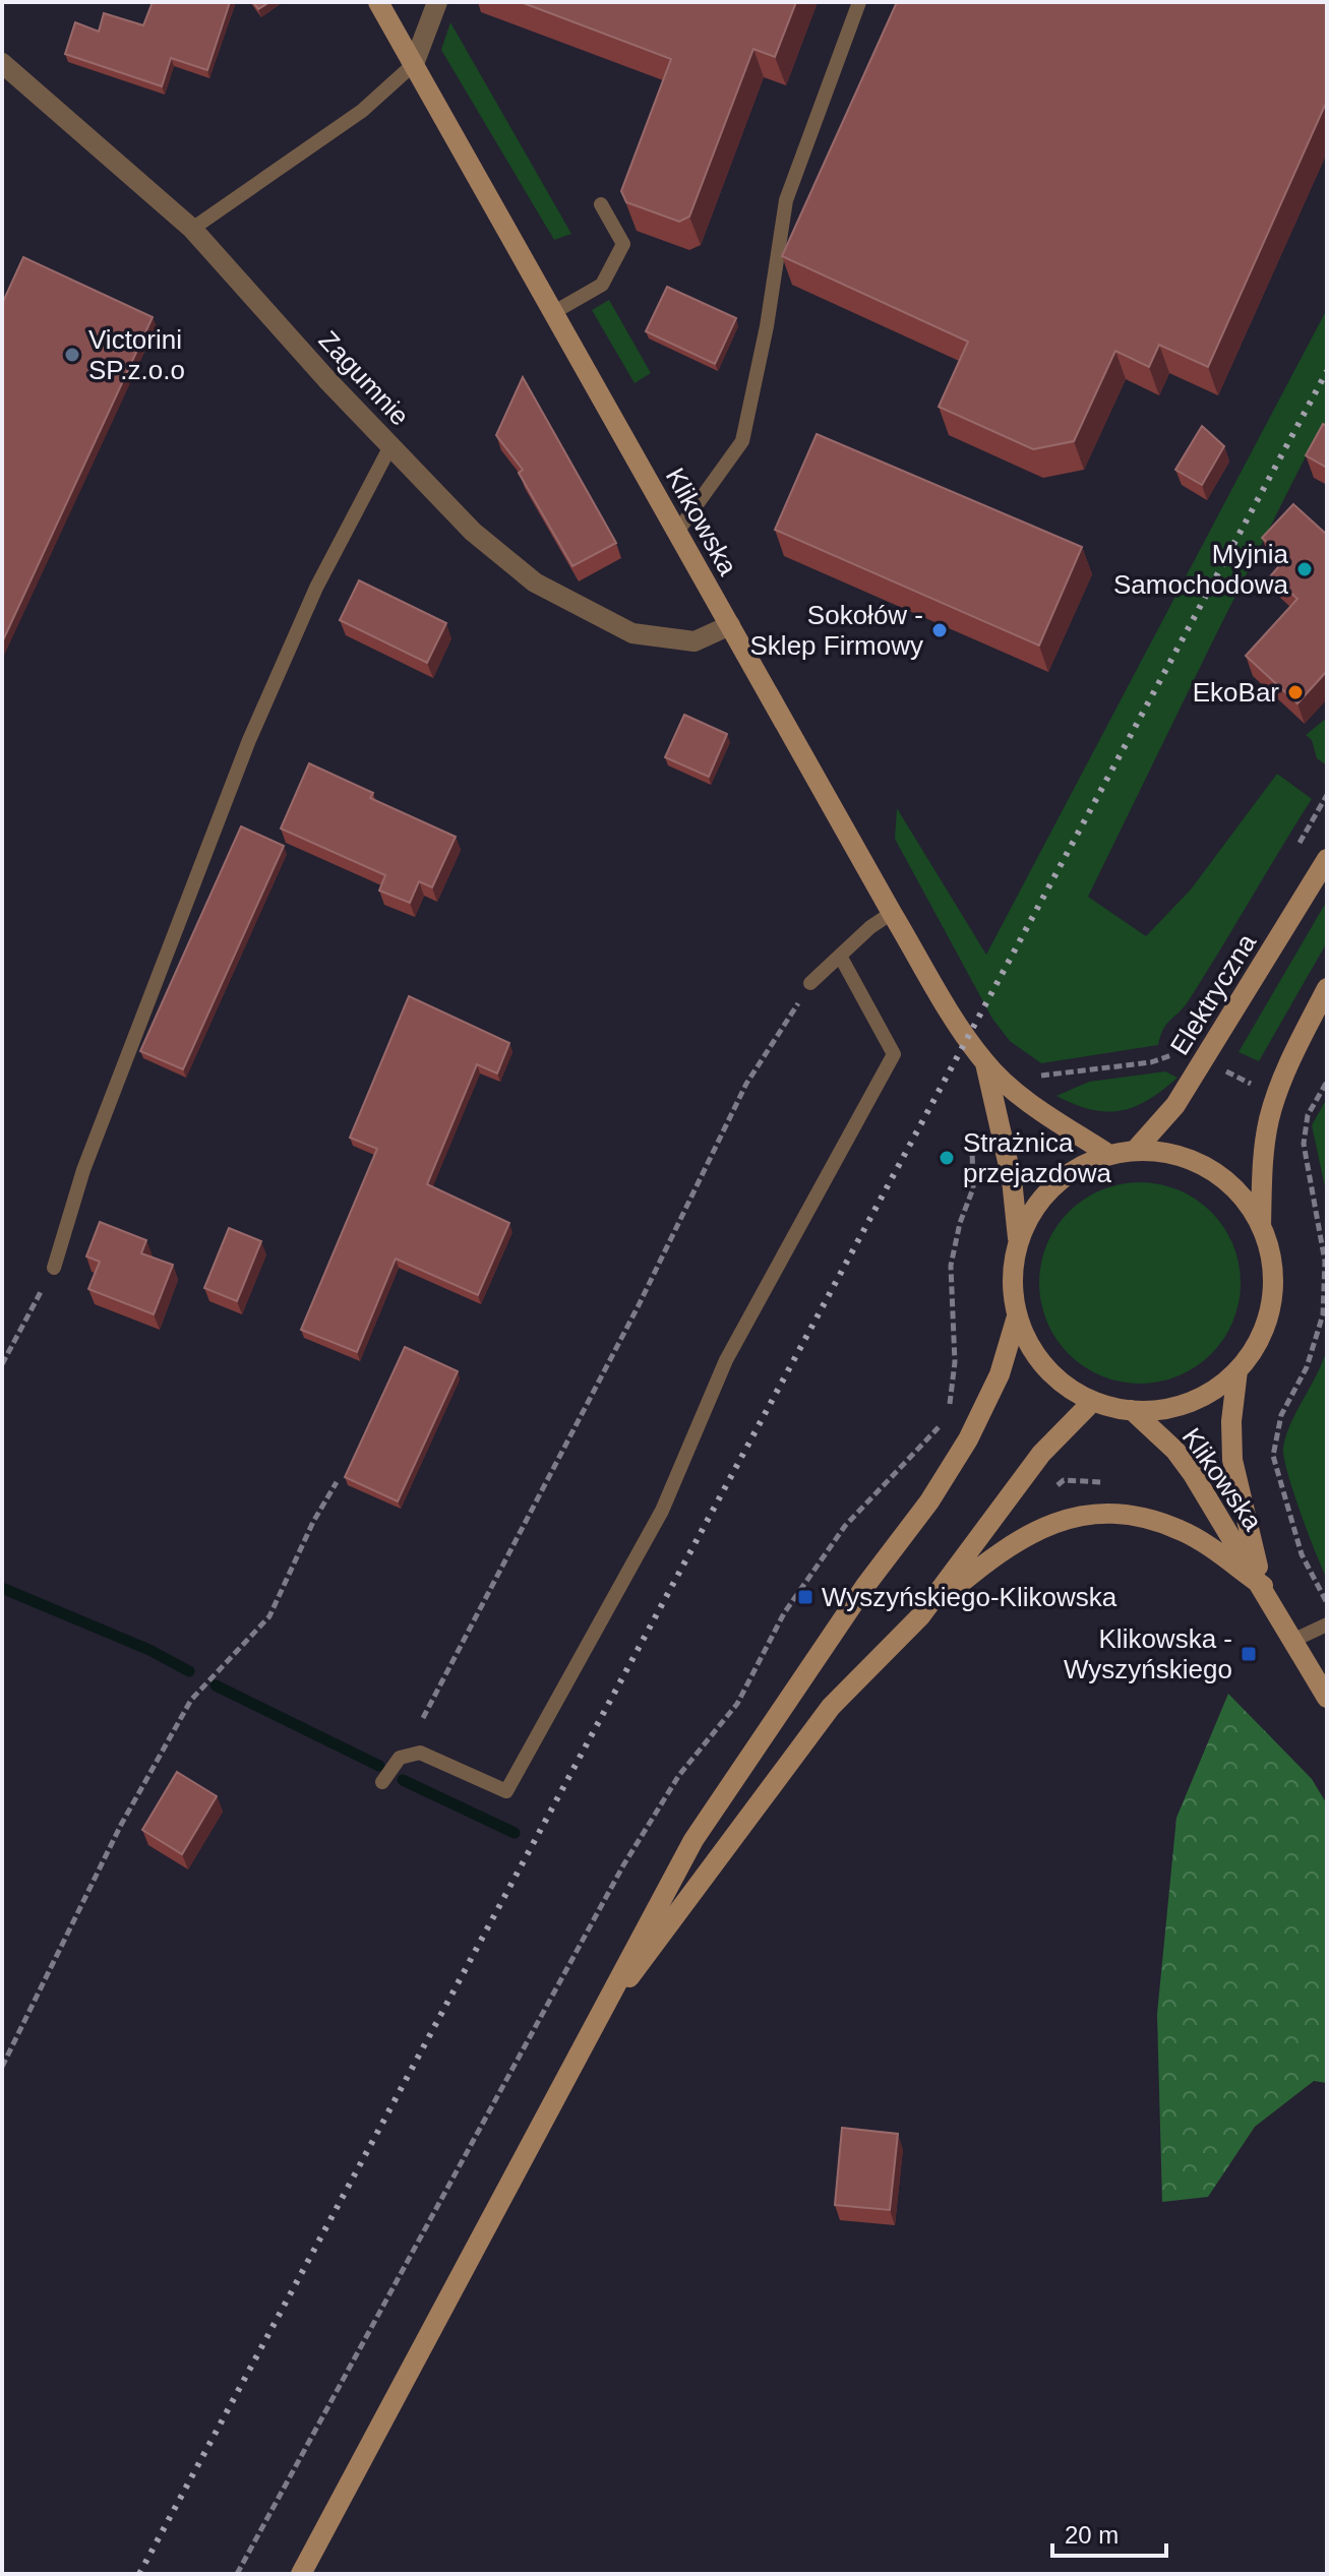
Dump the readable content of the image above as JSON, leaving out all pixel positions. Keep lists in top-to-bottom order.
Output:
{
  "streets": {
    "main road": ["Klikowska", "Elektryczna"],
    "street": ["Zagumnie"]
  },
  "crossings": [
    ["Zagumnie", "Klikowska"],
    ["Klikowska", "Elektryczna"]
  ],
  "places": {
    "other": [
      "Victorini SP.z.o.o",
      "Myjnia Samochodowa",
      "Sokołów - Sklep Firmowy",
      "EkoBar",
      "Strażnica przejazdowa"
    ],
    "transit": ["Wyszyńskiego-Klikowska", "Klikowska - Wyszyńskiego"]
  },
  "scale_bar": "20 m"
}
